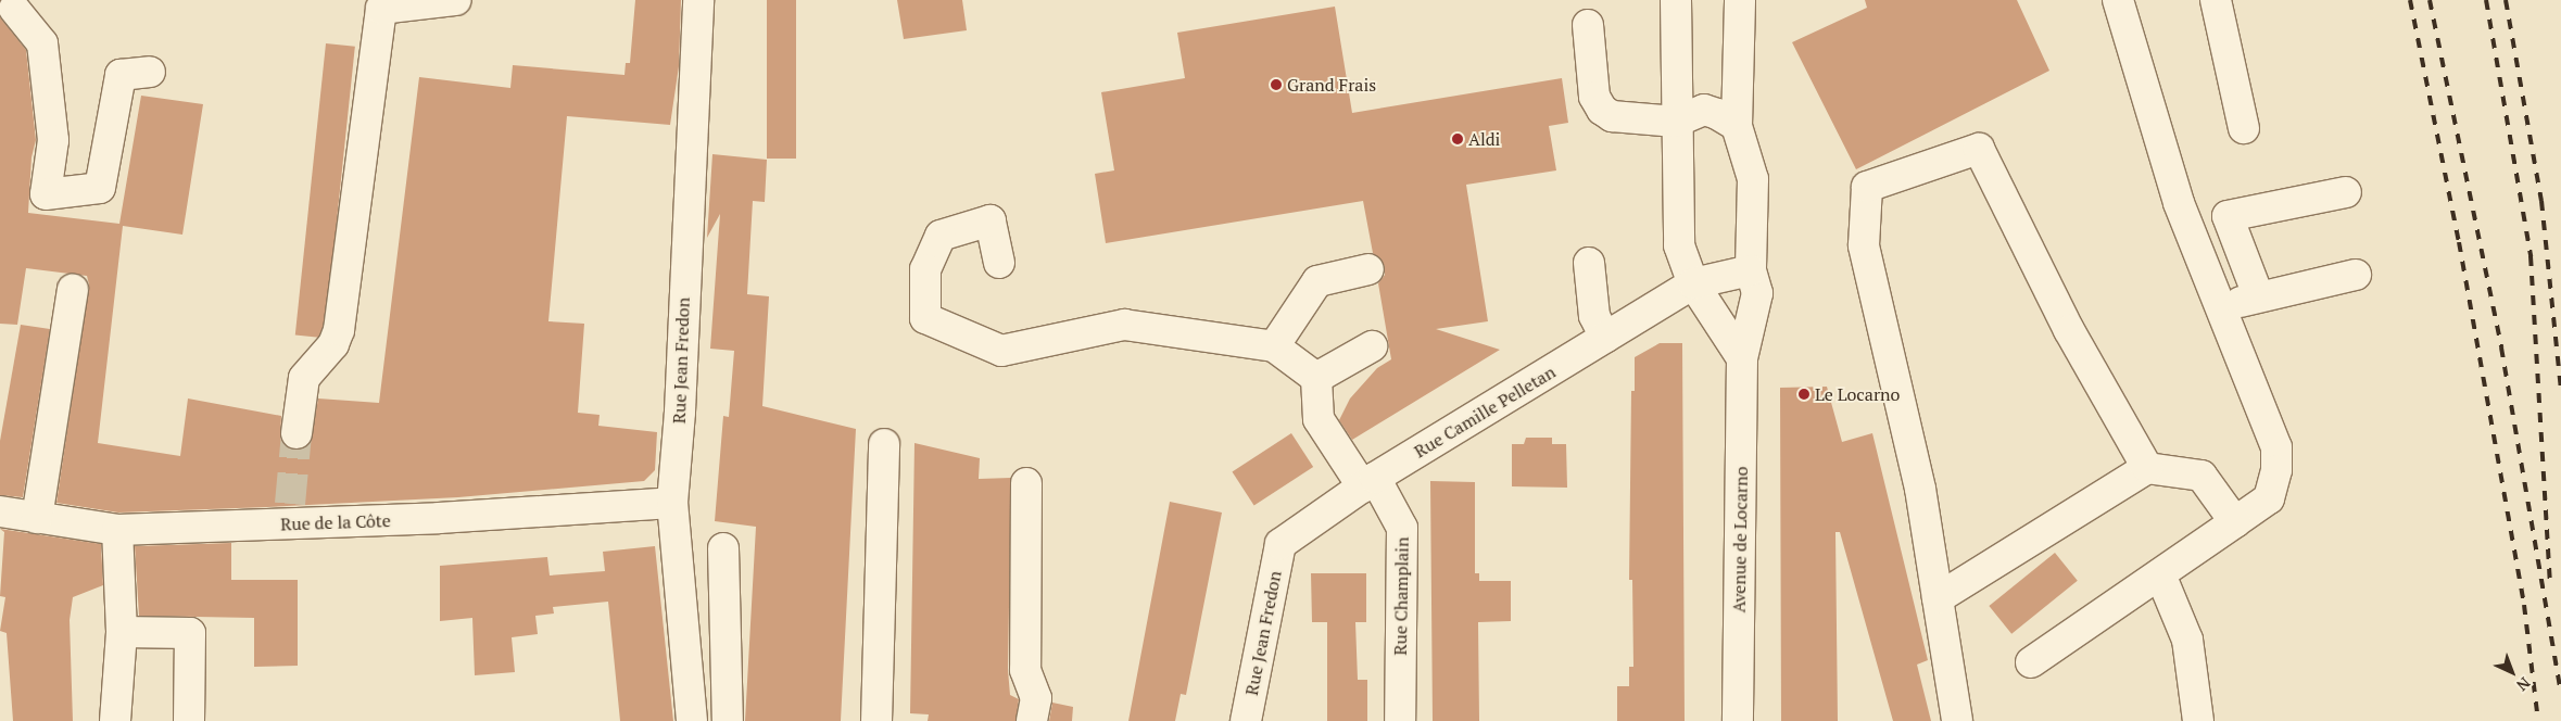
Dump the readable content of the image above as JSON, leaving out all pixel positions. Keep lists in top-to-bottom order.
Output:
{
  "streets": {
    "street": [
      "Rue Jean Fredon",
      "Rue Camille Pelletan",
      "Rue de la Côte",
      "Avenue de Locarno",
      "Rue Champlain"
    ]
  },
  "crossings": [
    ["Rue Jean Fredon", "Rue Camille Pelletan"],
    ["Rue Jean Fredon", "Rue de la Côte"],
    ["Rue Camille Pelletan", "Avenue de Locarno"],
    ["Rue Camille Pelletan", "Rue Champlain"]
  ],
  "places": ["Grand Frais", "Aldi", "Le Locarno"],
  "north": "bottom right"
}
